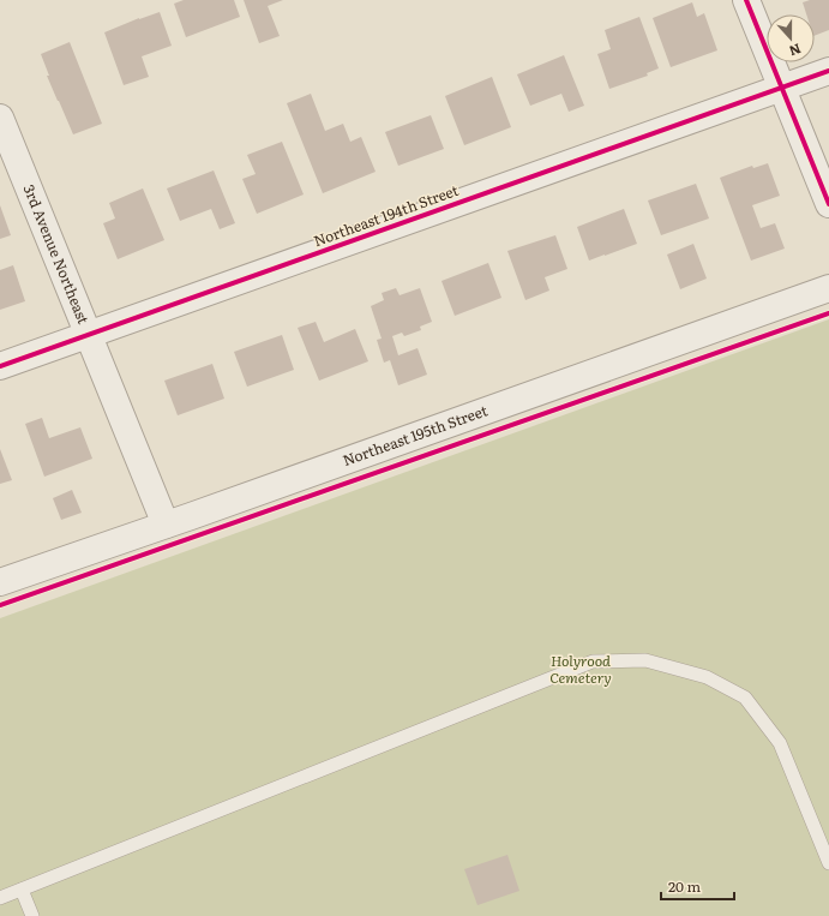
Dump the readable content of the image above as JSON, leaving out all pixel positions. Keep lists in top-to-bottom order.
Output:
{
  "streets": {
    "street": ["Northeast 194th Street", "3rd Avenue Northeast", "Northeast 195th Street"]
  },
  "crossings": [
    ["Northeast 194th Street", "3rd Avenue Northeast"],
    ["3rd Avenue Northeast", "Northeast 195th Street"]
  ],
  "parks": ["Holyrood Cemetery"],
  "scale_bar": "20 m",
  "north": "bottom"
}
